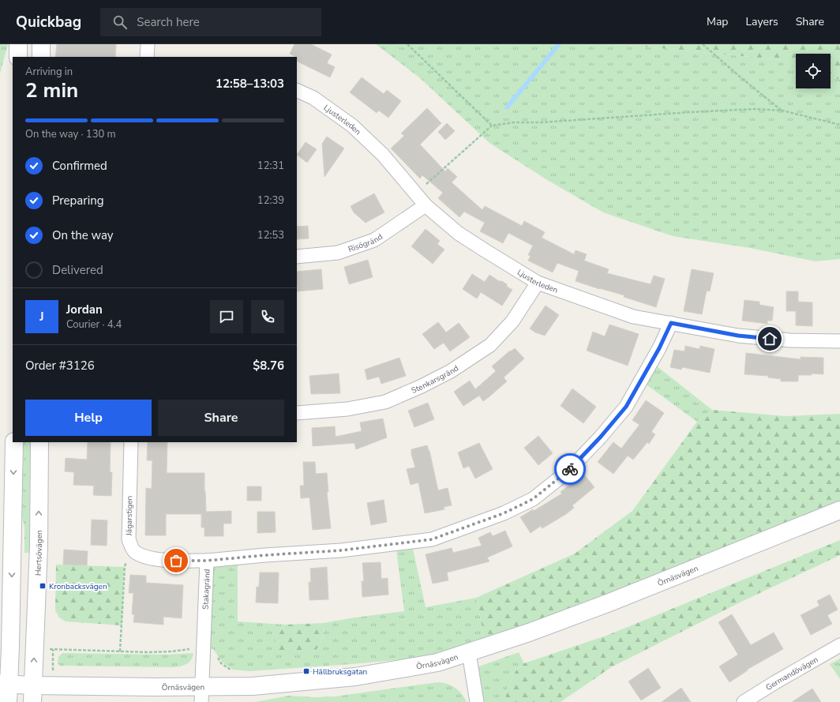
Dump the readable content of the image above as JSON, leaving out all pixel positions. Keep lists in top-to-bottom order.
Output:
{
  "streets": {
    "street": [
      "Ljusterleden",
      "Risögränd",
      "Stenkarsgränd",
      "Jägarstigen",
      "Hertsövägen",
      "Örnäsvägen",
      "Stakagränd",
      "Germandövägen"
    ]
  },
  "crossings": [
    ["Ljusterleden", "Risögränd"],
    ["Ljusterleden", "Stenkarsgränd"],
    ["Ljusterleden", "Stakagränd"],
    ["Hertsövägen", "Örnäsvägen"],
    ["Örnäsvägen", "Stakagränd"]
  ],
  "places": {
    "transit": ["Kronbacksvägen", "Hällbruksgatan"]
  },
  "page": {
    "header": "Quickbag",
    "search": "Search here",
    "nav": ["Map", "Layers", "Share"],
    "heading": ["2 min", "Arriving in", "12:58–13:03"],
    "panel": [
      "Jordan",
      "Courier · 4.4",
      "Order #3126",
      "$8.76"
    ],
    "bar": "On the way · 130 m",
    "list": [
      ["Confirmed", "12:31"],
      ["Preparing", "12:39"],
      ["On the way", "12:53"],
      "Delivered"
    ],
    "round": "J",
    "buttons": ["Help", "Share"]
  }
}
